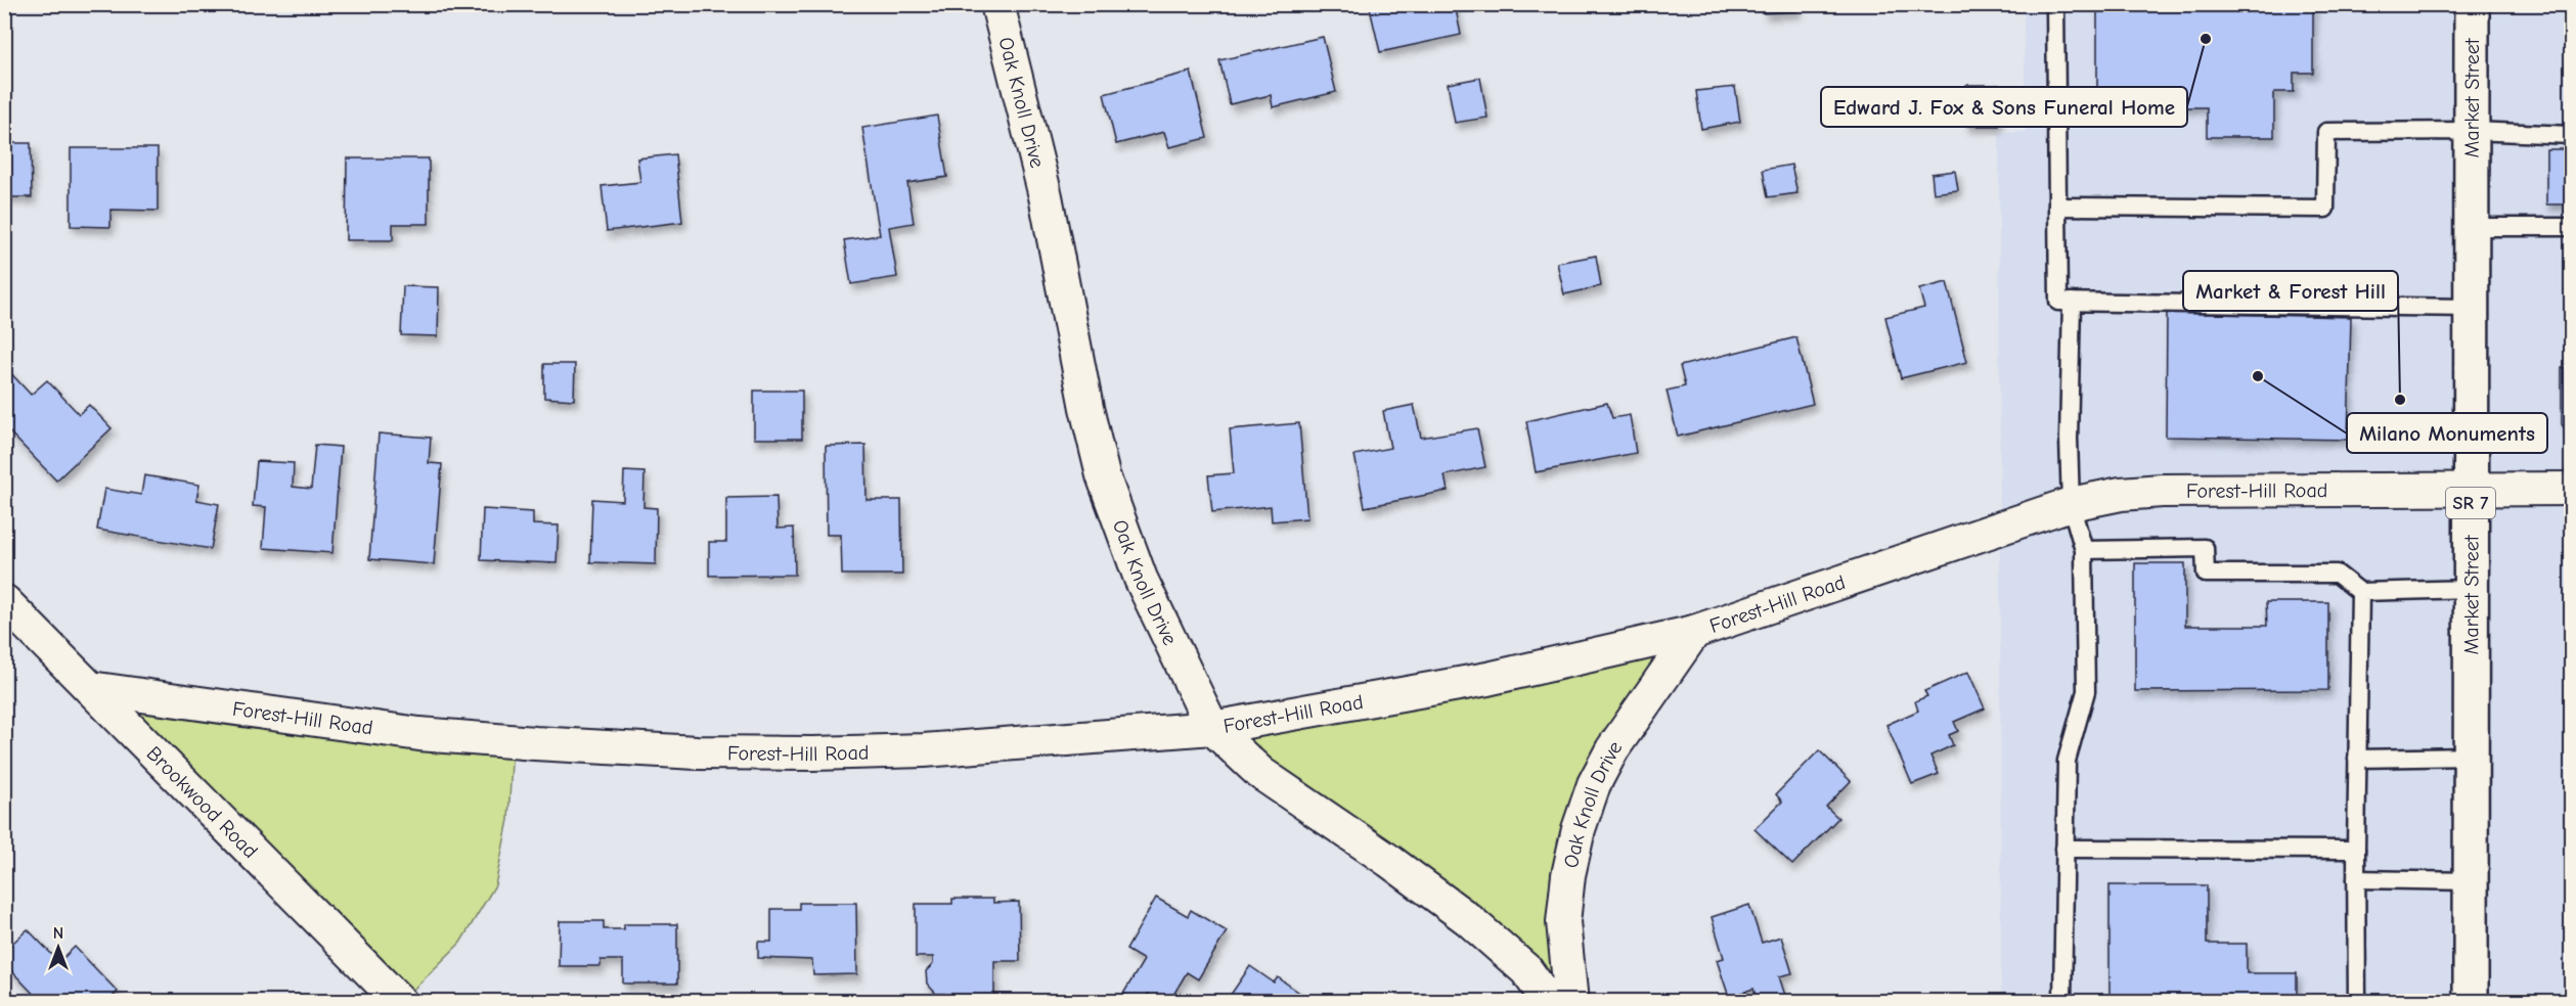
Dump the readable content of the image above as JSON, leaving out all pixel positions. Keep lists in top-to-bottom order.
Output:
{
  "streets": {
    "main road": ["Market Street", "SR 7"],
    "street": ["Oak Knoll Drive", "Forest-Hill Road", "Brookwood Road"]
  },
  "crossings": [
    ["Market Street", "Forest-Hill Road"],
    ["Oak Knoll Drive", "Forest-Hill Road"],
    ["Forest-Hill Road", "Brookwood Road"]
  ],
  "places": ["Edward J. Fox & Sons Funeral Home", "Milano Monuments", "Market & Forest Hill"],
  "north": "top"
}
